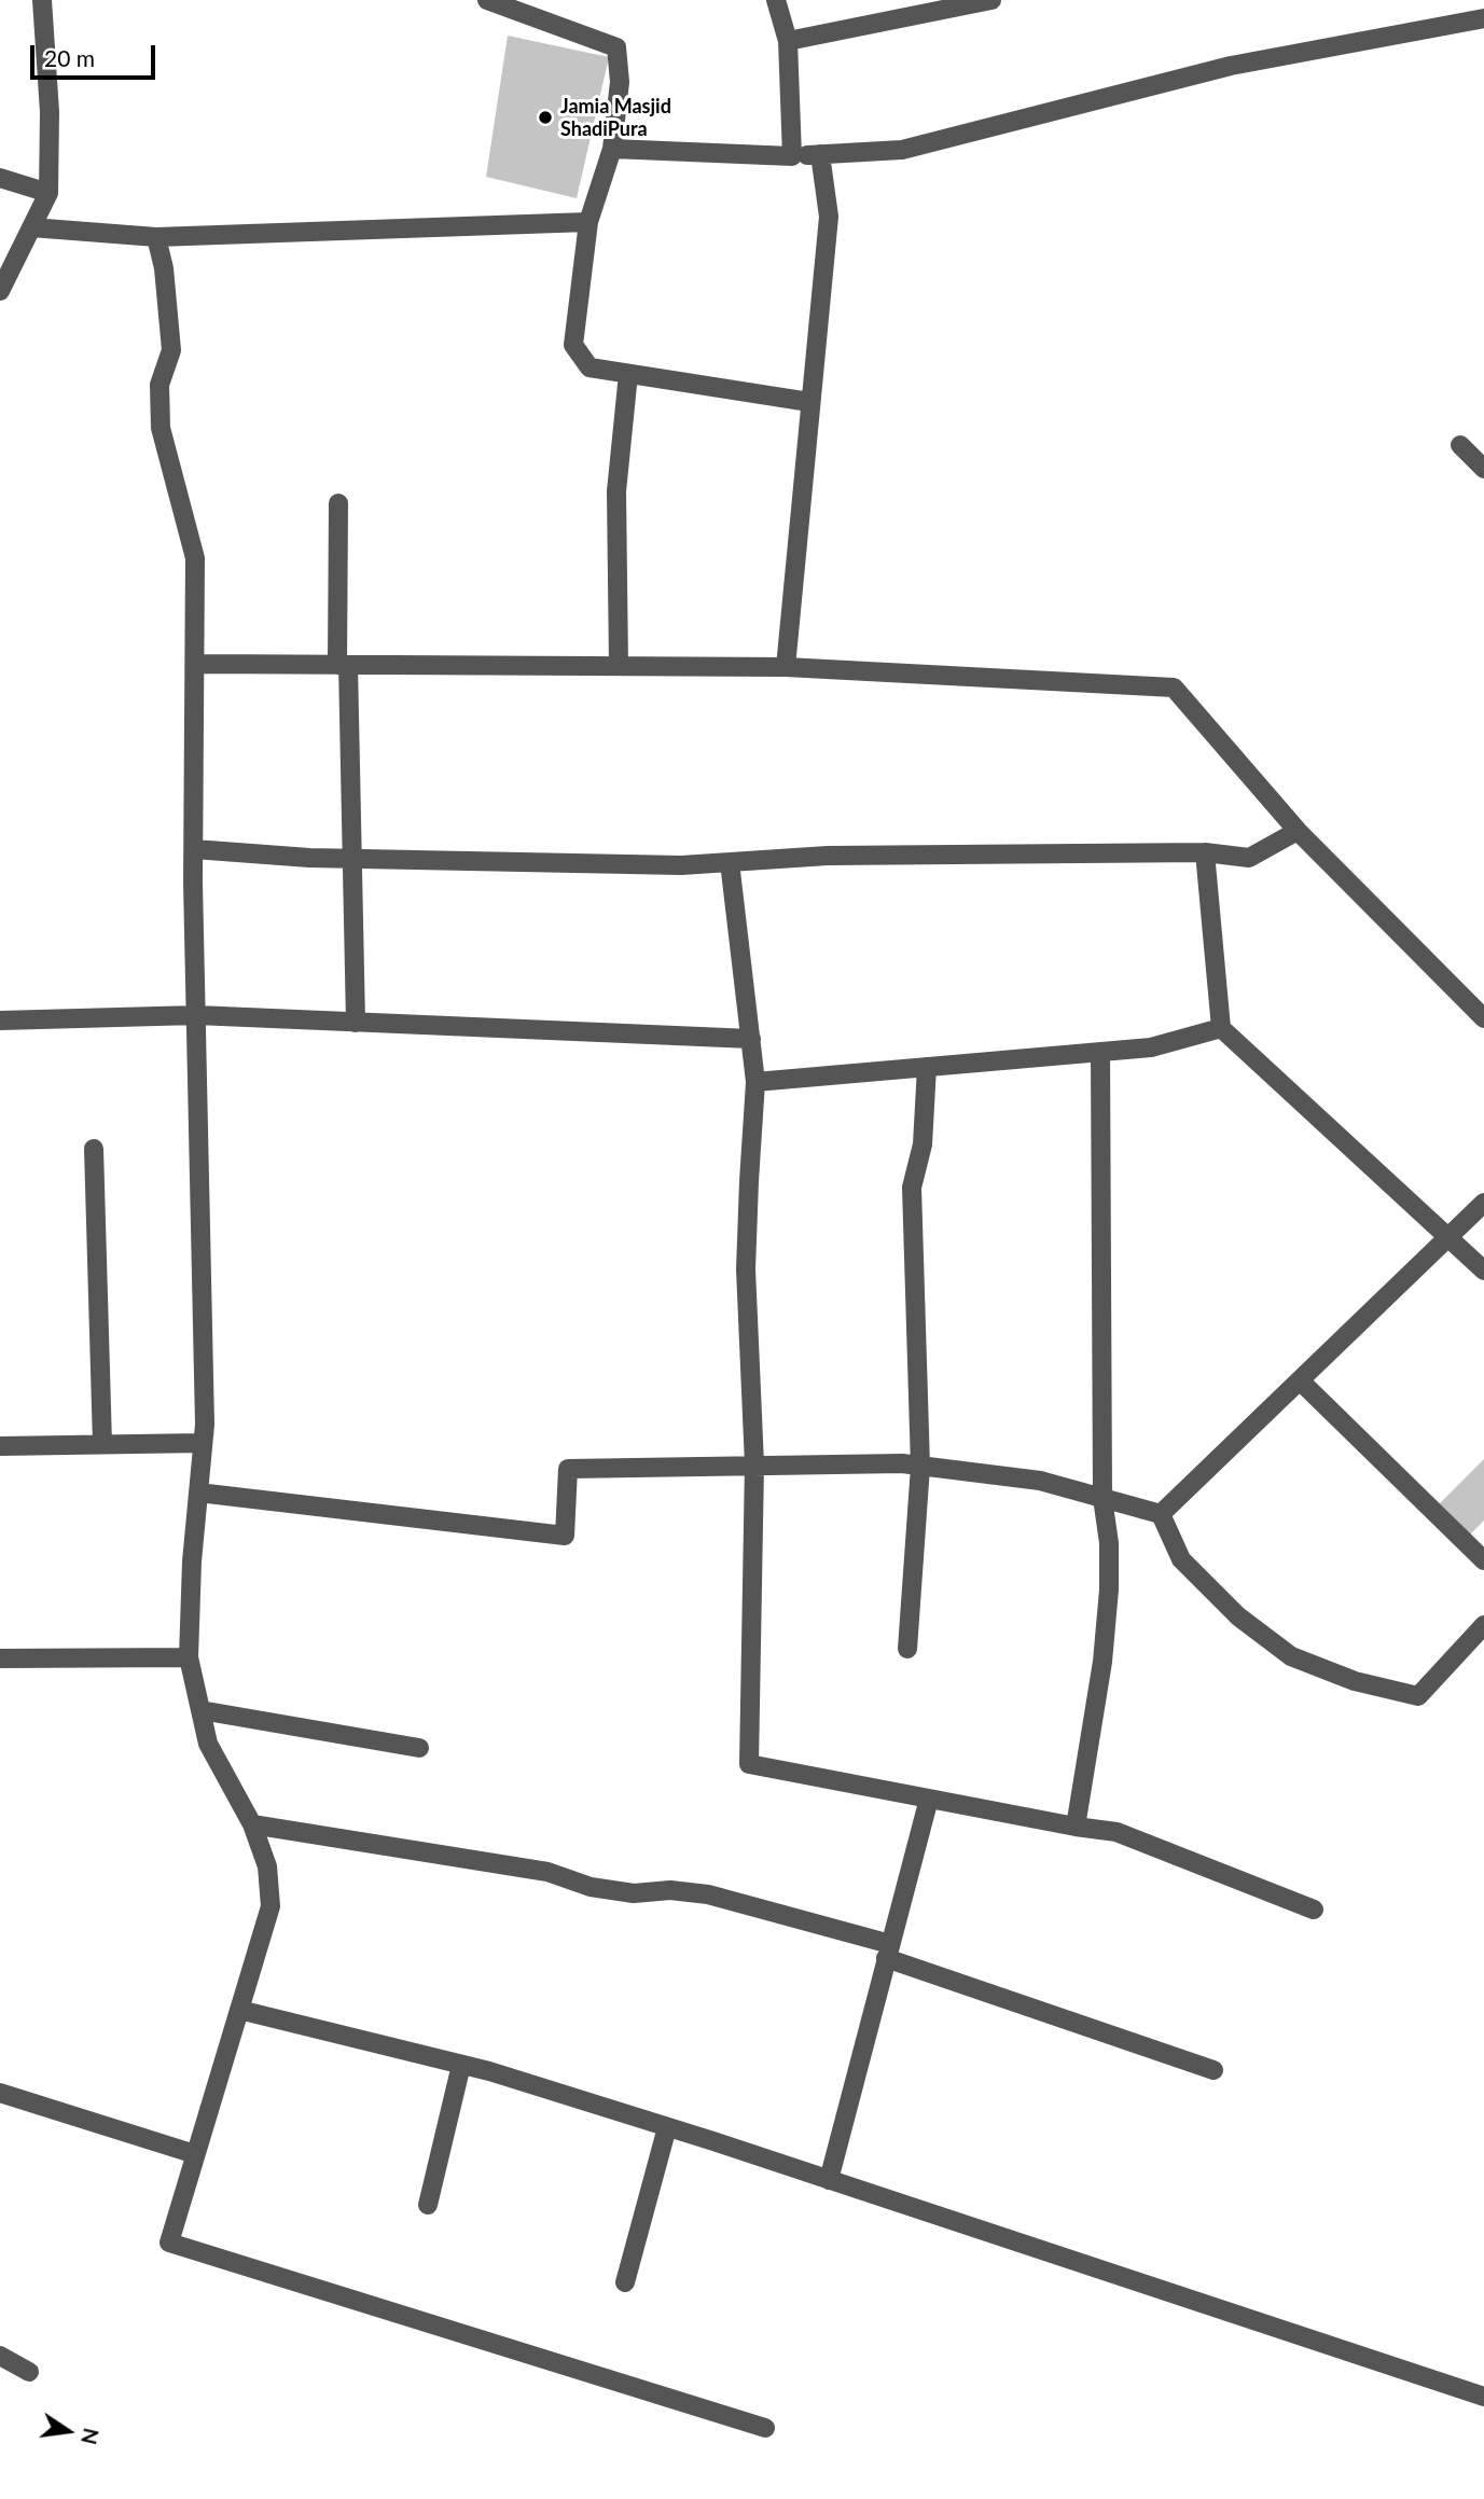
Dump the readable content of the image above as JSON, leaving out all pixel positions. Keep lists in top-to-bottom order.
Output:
{
  "places": ["Jamia Masjid ShadiPura"],
  "scale_bar": "20 m",
  "north": "right"
}
